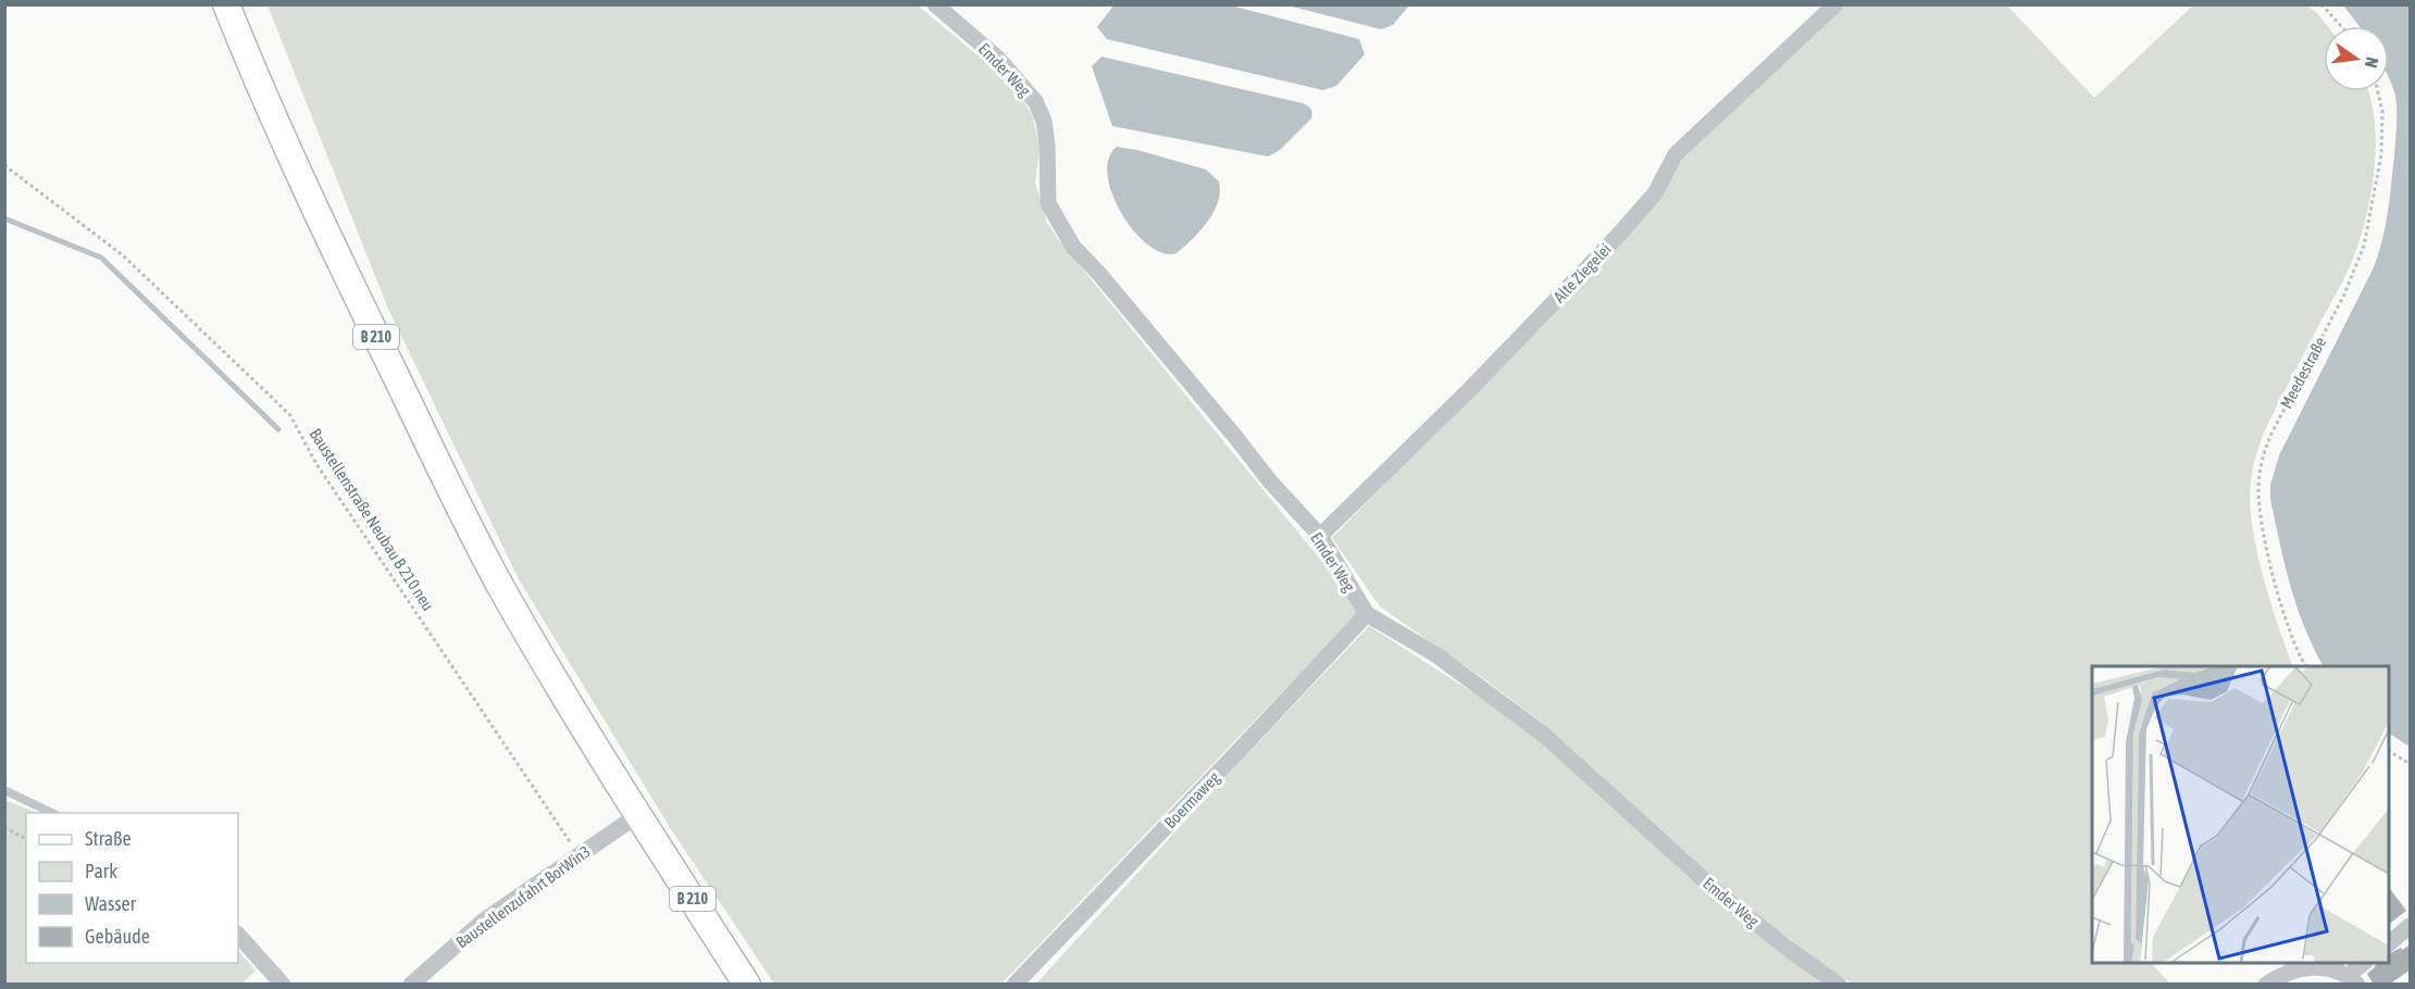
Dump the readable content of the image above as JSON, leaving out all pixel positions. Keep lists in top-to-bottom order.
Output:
{
  "streets": {
    "main road": ["B 210"],
    "street": [
      "Emder Weg",
      "Alte Ziegelei",
      "Boermaweg",
      "Baustellenzufahrt BorWin3"
    ],
    "path": ["Meedestraße", "Baustellenstraße Neubau B 210 neu"]
  },
  "crossings": [
    ["Emder Weg", "Alte Ziegelei"],
    ["Emder Weg", "Boermaweg"],
    ["B 210", "Baustellenzufahrt BorWin3"],
    ["Baustellenstraße Neubau B 210 neu", "Baustellenzufahrt BorWin3"]
  ],
  "legend": [
    "Straße",
    "Park",
    "Wasser",
    "Gebäude"
  ],
  "north": "right"
}
